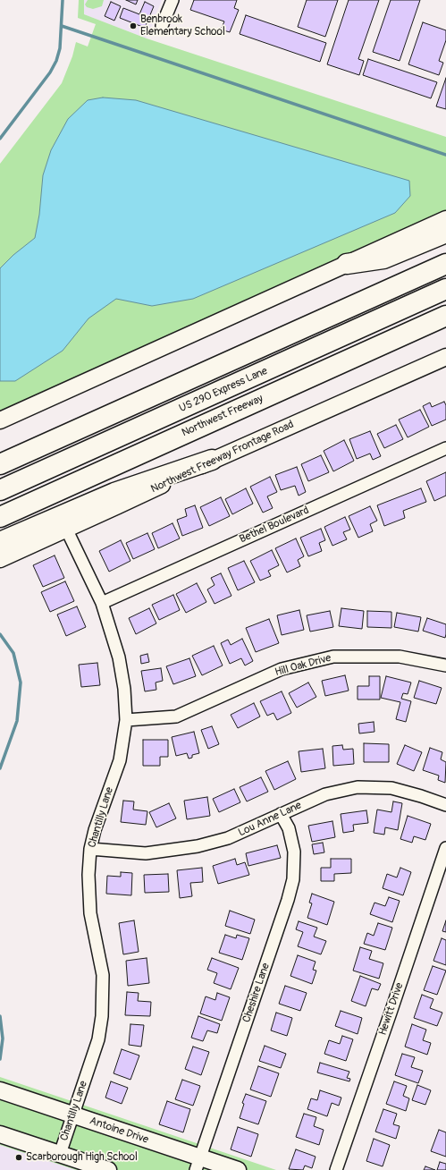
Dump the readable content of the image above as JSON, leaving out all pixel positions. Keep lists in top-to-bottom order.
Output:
{
  "streets": {
    "highway": ["US 290 Express Lane", "Northwest Freeway"],
    "main road": ["Northwest Freeway Frontage Road", "Antoine Drive"],
    "street": [
      "Bethel Boulevard",
      "Hill Oak Drive",
      "Chantilly Lane",
      "Lou Anne Lane",
      "Cheshire Lane",
      "Hewitt Drive"
    ]
  },
  "crossings": [
    ["Northwest Freeway Frontage Road", "Chantilly Lane"],
    ["Bethel Boulevard", "Chantilly Lane"],
    ["Hill Oak Drive", "Chantilly Lane"],
    ["Chantilly Lane", "Lou Anne Lane"],
    ["Chantilly Lane", "Antoine Drive"],
    ["Lou Anne Lane", "Cheshire Lane"],
    ["Cheshire Lane", "Antoine Drive"]
  ],
  "places": ["Benbrook Elementary School", "Scarborough High School"]
}
